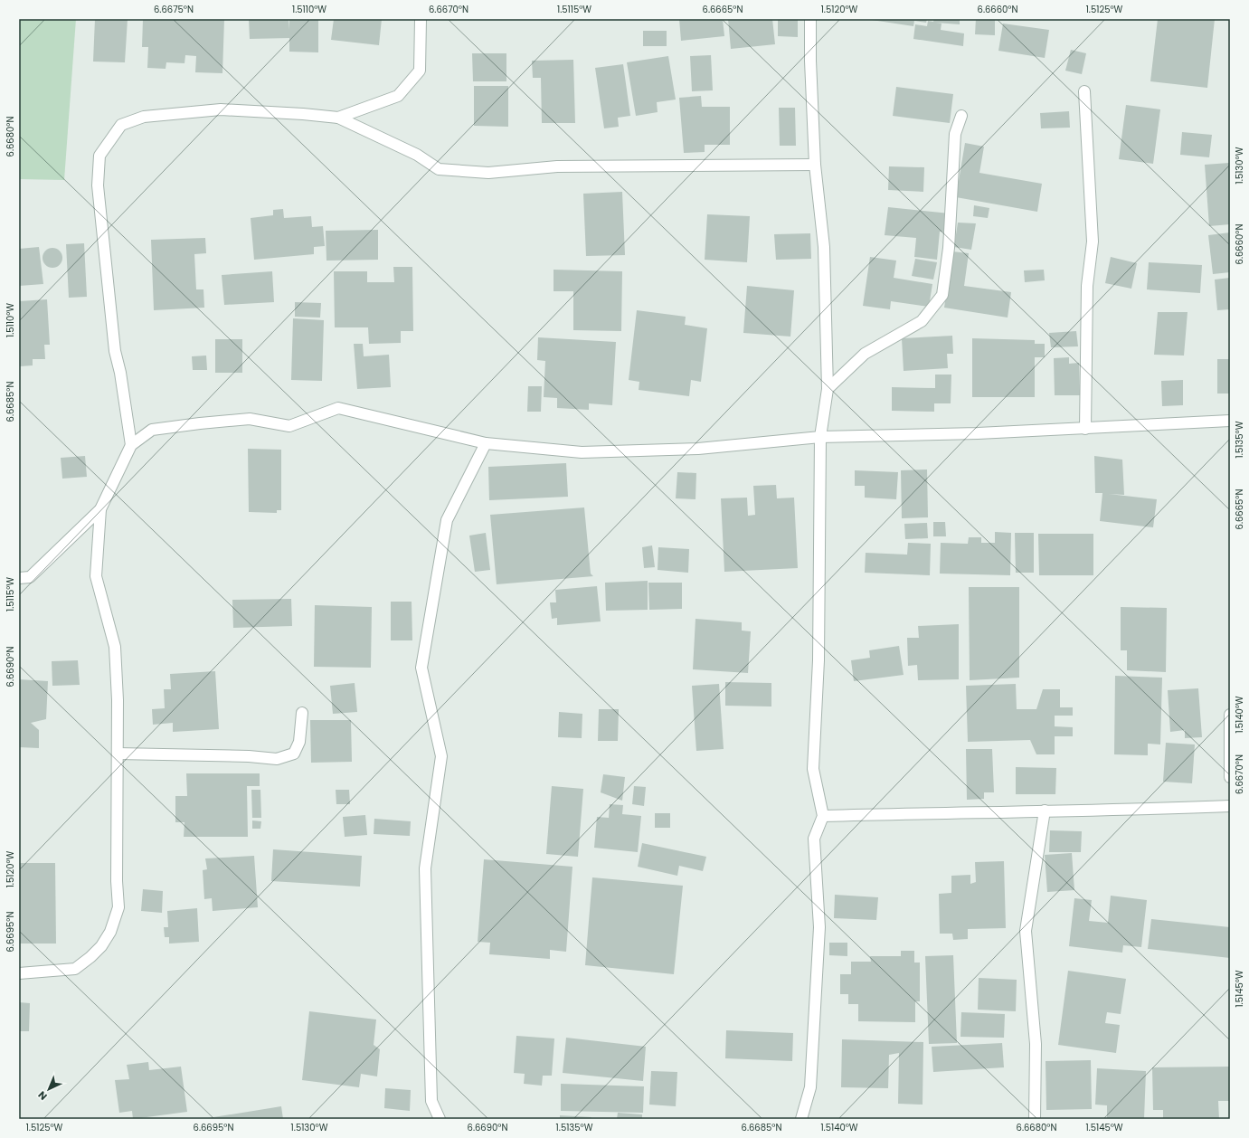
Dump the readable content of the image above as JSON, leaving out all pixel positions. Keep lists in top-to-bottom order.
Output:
{
  "north": "bottom left",
  "coordinates": [
    "6.6675°N",
    "1.5110°W",
    "6.6670°N",
    "1.5115°W",
    "6.6665°N",
    "1.5120°W",
    "6.6660°N",
    "1.5125°W",
    "6.6680°N",
    "1.5130°W",
    "6.6685°N",
    "1.5135°W",
    "6.6690°N",
    "1.5140°W",
    "6.6695°N",
    "1.5145°W"
  ]
}
